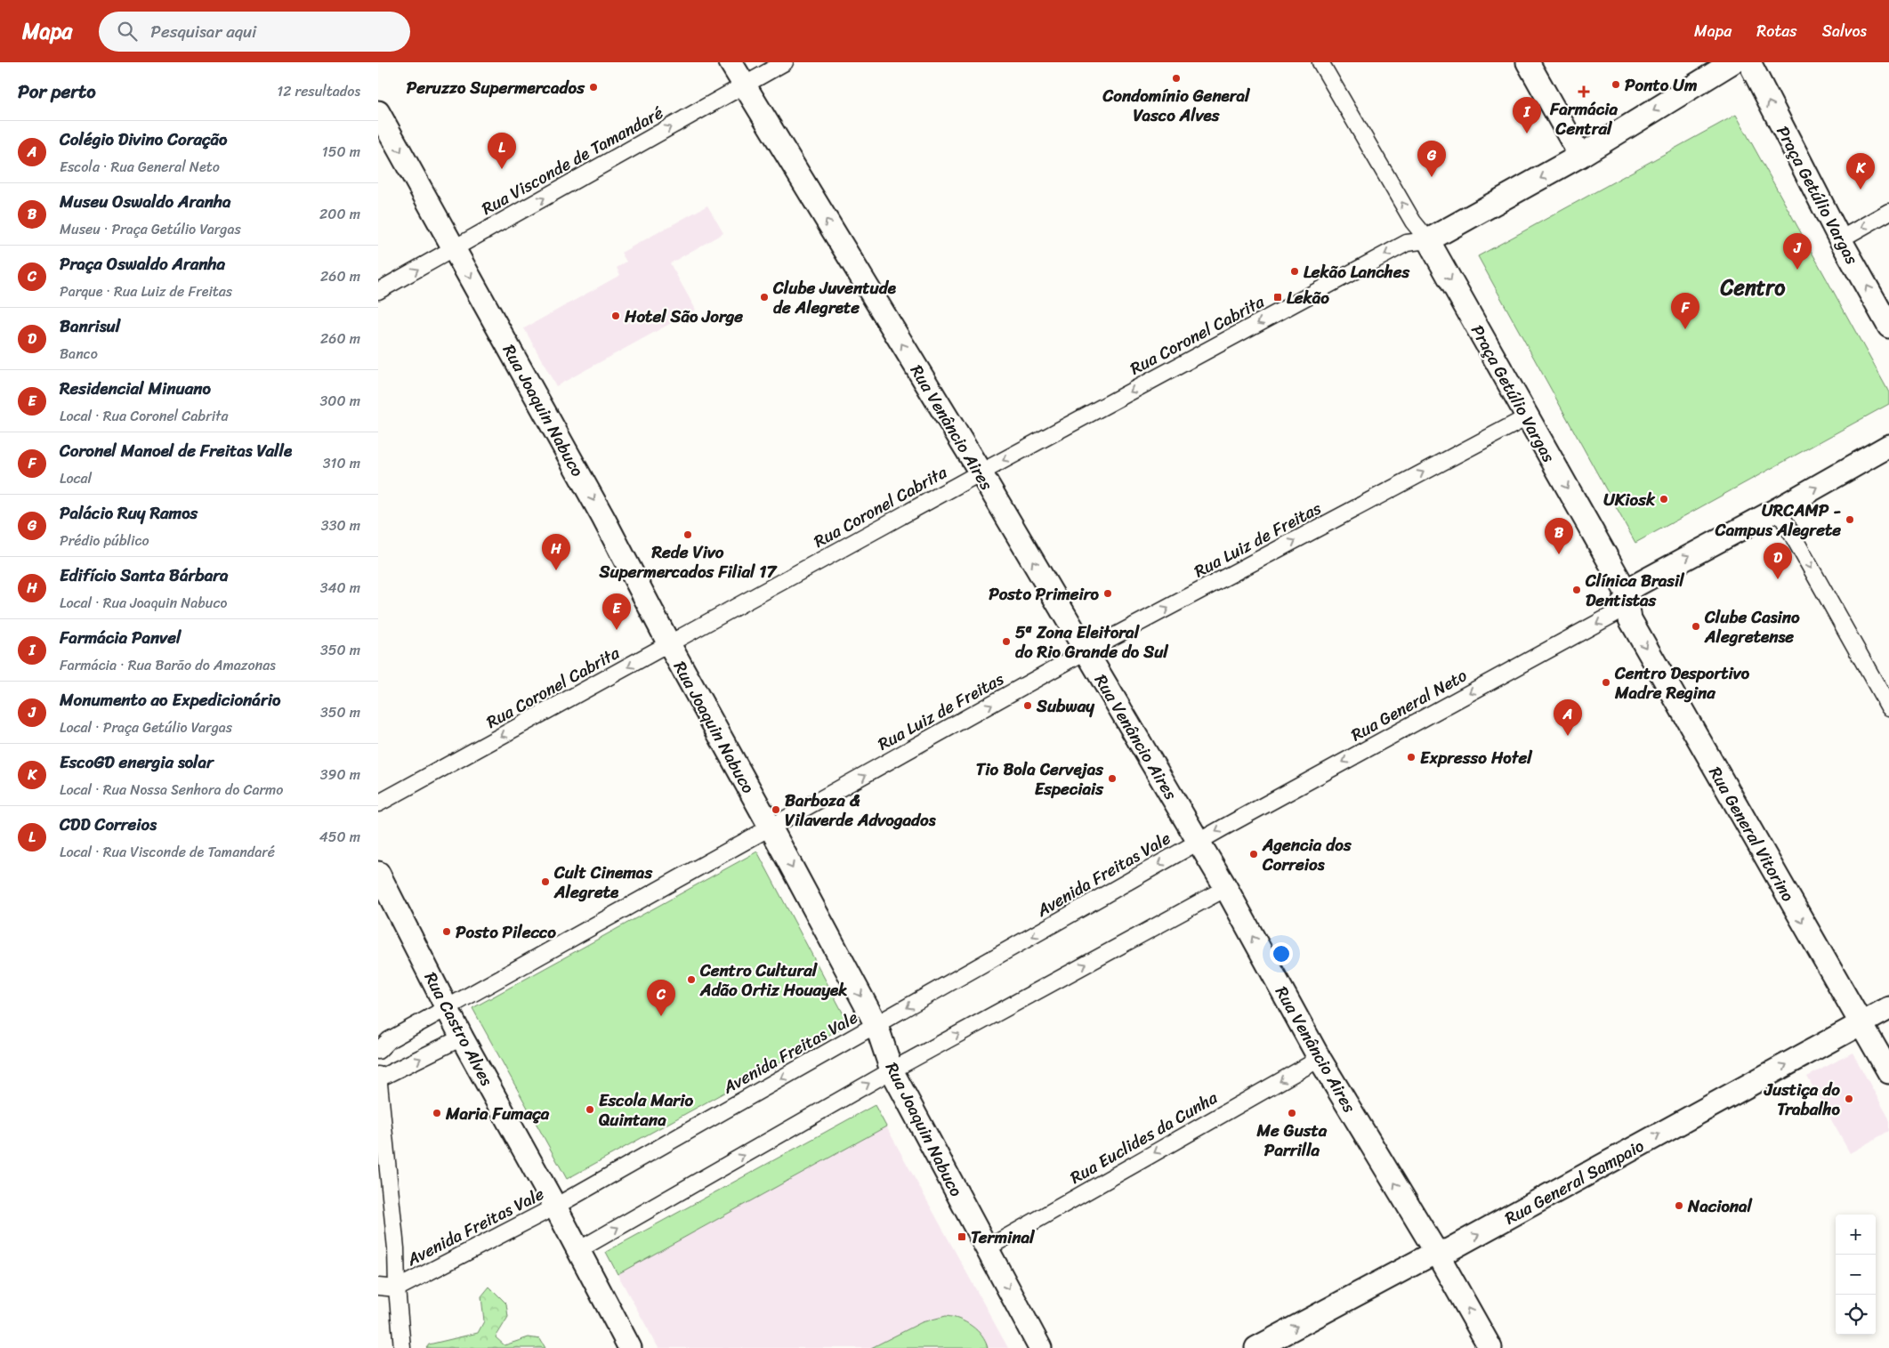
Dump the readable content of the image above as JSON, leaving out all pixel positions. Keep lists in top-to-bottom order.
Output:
{
  "streets": {
    "street": [
      "Rua Visconde de Tamandaré",
      "Praça Getúlio Vargas",
      "Rua Coronel Cabrita",
      "Rua Joaquin Nabuco",
      "Rua Venâncio Aires",
      "Rua Luiz de Freitas",
      "Rua General Neto",
      "Rua General Vitorino",
      "Avenida Freitas Vale",
      "Rua Castro Alves",
      "Rua Euclides da Cunha",
      "Rua General Sampaio"
    ]
  },
  "crossings": [
    ["Rua Visconde de Tamandaré", "Rua Joaquin Nabuco"],
    ["Rua Visconde de Tamandaré", "Rua Venâncio Aires"],
    ["Praça Getúlio Vargas", "Rua Coronel Cabrita"],
    ["Praça Getúlio Vargas", "Rua Luiz de Freitas"],
    ["Praça Getúlio Vargas", "Rua General Neto"],
    ["Praça Getúlio Vargas", "Rua General Vitorino"],
    ["Rua Coronel Cabrita", "Rua Joaquin Nabuco"],
    ["Rua Coronel Cabrita", "Rua Venâncio Aires"],
    ["Rua Joaquin Nabuco", "Rua Luiz de Freitas"],
    ["Rua Joaquin Nabuco", "Avenida Freitas Vale"],
    ["Rua Joaquin Nabuco", "Rua Euclides da Cunha"],
    ["Rua Venâncio Aires", "Rua Luiz de Freitas"],
    ["Rua Venâncio Aires", "Rua General Neto"],
    ["Rua Venâncio Aires", "Avenida Freitas Vale"],
    ["Rua Venâncio Aires", "Rua Euclides da Cunha"],
    ["Rua Venâncio Aires", "Rua General Sampaio"],
    ["Rua Luiz de Freitas", "Rua Castro Alves"],
    ["Rua General Neto", "Rua General Vitorino"],
    ["Rua General Neto", "Avenida Freitas Vale"],
    ["Rua General Vitorino", "Rua General Sampaio"],
    ["Avenida Freitas Vale", "Rua Castro Alves"]
  ],
  "one_way": [
    "Rua Visconde de Tamandaré",
    "Rua Coronel Cabrita",
    "Rua Joaquin Nabuco",
    "Rua Venâncio Aires",
    "Rua Luiz de Freitas",
    "Rua General Neto",
    "Rua Euclides da Cunha",
    "Rua General Sampaio"
  ],
  "districts": ["Centro"],
  "places": {
    "other": [
      "Condomínio General Vasco Alves",
      "Ponto Um",
      "Peruzzo Supermercados",
      "Lekão Lanches",
      "Clube Juventude de Alegrete",
      "Hotel São Jorge",
      "UKiosk",
      "URCAMP - Campus Alegrete",
      "Rede Vivo Supermercados Filial 17",
      "Clínica Brasil Dentistas",
      "Posto Primeiro",
      "Clube Casino Alegretense",
      "5ª Zona Eleitoral do Rio Grande do Sul",
      "Centro Desportivo Madre Regina",
      "Subway",
      "Expresso Hotel",
      "Tio Bola Cervejas Especiais",
      "Barboza & Vilaverde Advogados",
      "Agencia dos Correios",
      "Cult Cinemas Alegrete",
      "Posto Pilecco",
      "Centro Cultural Adão Ortiz Houayek",
      "Justiça do Trabalho",
      "Escola Mario Quintana",
      "Maria Fumaça",
      "Me Gusta Parrilla",
      "Nacional"
    ],
    "health": ["Farmácia Central"],
    "transit": ["Lekão", "Terminal"]
  },
  "page": {
    "header": "Mapa",
    "search": "Pesquisar aqui",
    "nav": ["Mapa", "Rotas", "Salvos"],
    "heading": ["Por perto", "12 resultados"],
    "pins": [
      "I",
      "L",
      "G",
      "K",
      "J",
      "F",
      "B",
      "H",
      "D",
      "E",
      "A",
      "C"
    ],
    "list": [
      {
        "mark": "A",
        "name": "Colégio Divino Coração",
        "note": "Escola · Rua General Neto",
        "value": "150 m"
      },
      {
        "mark": "B",
        "name": "Museu Oswaldo Aranha",
        "note": "Museu · Praça Getúlio Vargas",
        "value": "200 m"
      },
      {
        "mark": "C",
        "name": "Praça Oswaldo Aranha",
        "note": "Parque · Rua Luiz de Freitas",
        "value": "260 m"
      },
      {
        "mark": "D",
        "name": "Banrisul",
        "note": "Banco",
        "value": "260 m"
      },
      {
        "mark": "E",
        "name": "Residencial Minuano",
        "note": "Local · Rua Coronel Cabrita",
        "value": "300 m"
      },
      {
        "mark": "F",
        "name": "Coronel Manoel de Freitas Valle",
        "note": "Local",
        "value": "310 m"
      },
      {
        "mark": "G",
        "name": "Palácio Ruy Ramos",
        "note": "Prédio público",
        "value": "330 m"
      },
      {
        "mark": "H",
        "name": "Edifício Santa Bárbara",
        "note": "Local · Rua Joaquin Nabuco",
        "value": "340 m"
      },
      {
        "mark": "I",
        "name": "Farmácia Panvel",
        "note": "Farmácia · Rua Barão do Amazonas",
        "value": "350 m"
      },
      {
        "mark": "J",
        "name": "Monumento ao Expedicionário",
        "note": "Local · Praça Getúlio Vargas",
        "value": "350 m"
      },
      {
        "mark": "K",
        "name": "EscoGD energia solar",
        "note": "Local · Rua Nossa Senhora do Carmo",
        "value": "390 m"
      },
      {
        "mark": "L",
        "name": "CDD Correios",
        "note": "Local · Rua Visconde de Tamandaré",
        "value": "450 m"
      }
    ],
    "map_buttons": ["+", "−"]
  }
}
